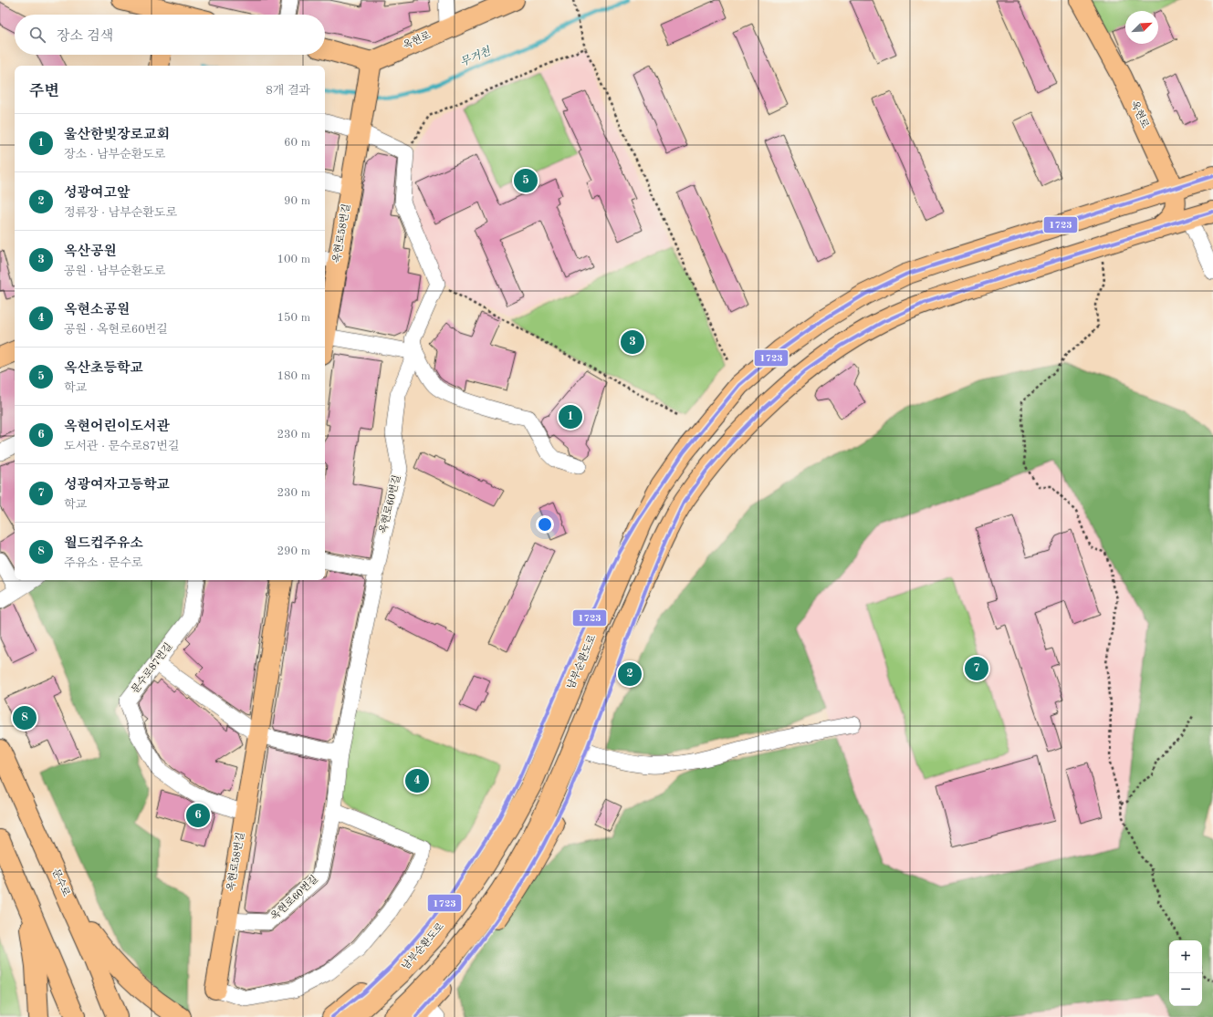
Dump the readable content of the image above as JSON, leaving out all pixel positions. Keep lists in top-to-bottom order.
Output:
{
  "streets": {
    "main road": [
      "옥현로",
      "옥현로58번길",
      "남부순환도로",
      "문수로"
    ],
    "street": ["옥현로60번길", "문수로87번길"]
  },
  "crossings": [
    ["옥현로", "옥현로58번길"],
    ["옥현로", "남부순환도로"],
    ["옥현로58번길", "옥현로60번길"],
    ["옥현로58번길", "문수로87번길"]
  ],
  "water": ["무거천"],
  "lines": ["transit line 1723"],
  "north": "top right",
  "page": {
    "search": "장소 검색",
    "heading": ["주변", "8개 결과"],
    "list": [
      {
        "mark": "1",
        "name": "울산한빛장로교회",
        "note": "장소 · 남부순환도로",
        "value": "60 m"
      },
      {
        "mark": "2",
        "name": "성광여고앞",
        "note": "정류장 · 남부순환도로",
        "value": "90 m"
      },
      {
        "mark": "3",
        "name": "옥산공원",
        "note": "공원 · 남부순환도로",
        "value": "100 m"
      },
      {
        "mark": "4",
        "name": "옥현소공원",
        "note": "공원 · 옥현로60번길",
        "value": "150 m"
      },
      {
        "mark": "5",
        "name": "옥산초등학교",
        "note": "학교",
        "value": "180 m"
      },
      {
        "mark": "6",
        "name": "옥현어린이도서관",
        "note": "도서관 · 문수로87번길",
        "value": "230 m"
      },
      {
        "mark": "7",
        "name": "성광여자고등학교",
        "note": "학교",
        "value": "230 m"
      },
      {
        "mark": "8",
        "name": "월드컵주유소",
        "note": "주유소 · 문수로",
        "value": "290 m"
      }
    ],
    "pins": [
      "5",
      "3",
      "1",
      "7",
      "2",
      "8",
      "4",
      "6"
    ],
    "map_buttons": ["+", "−"]
  }
}
